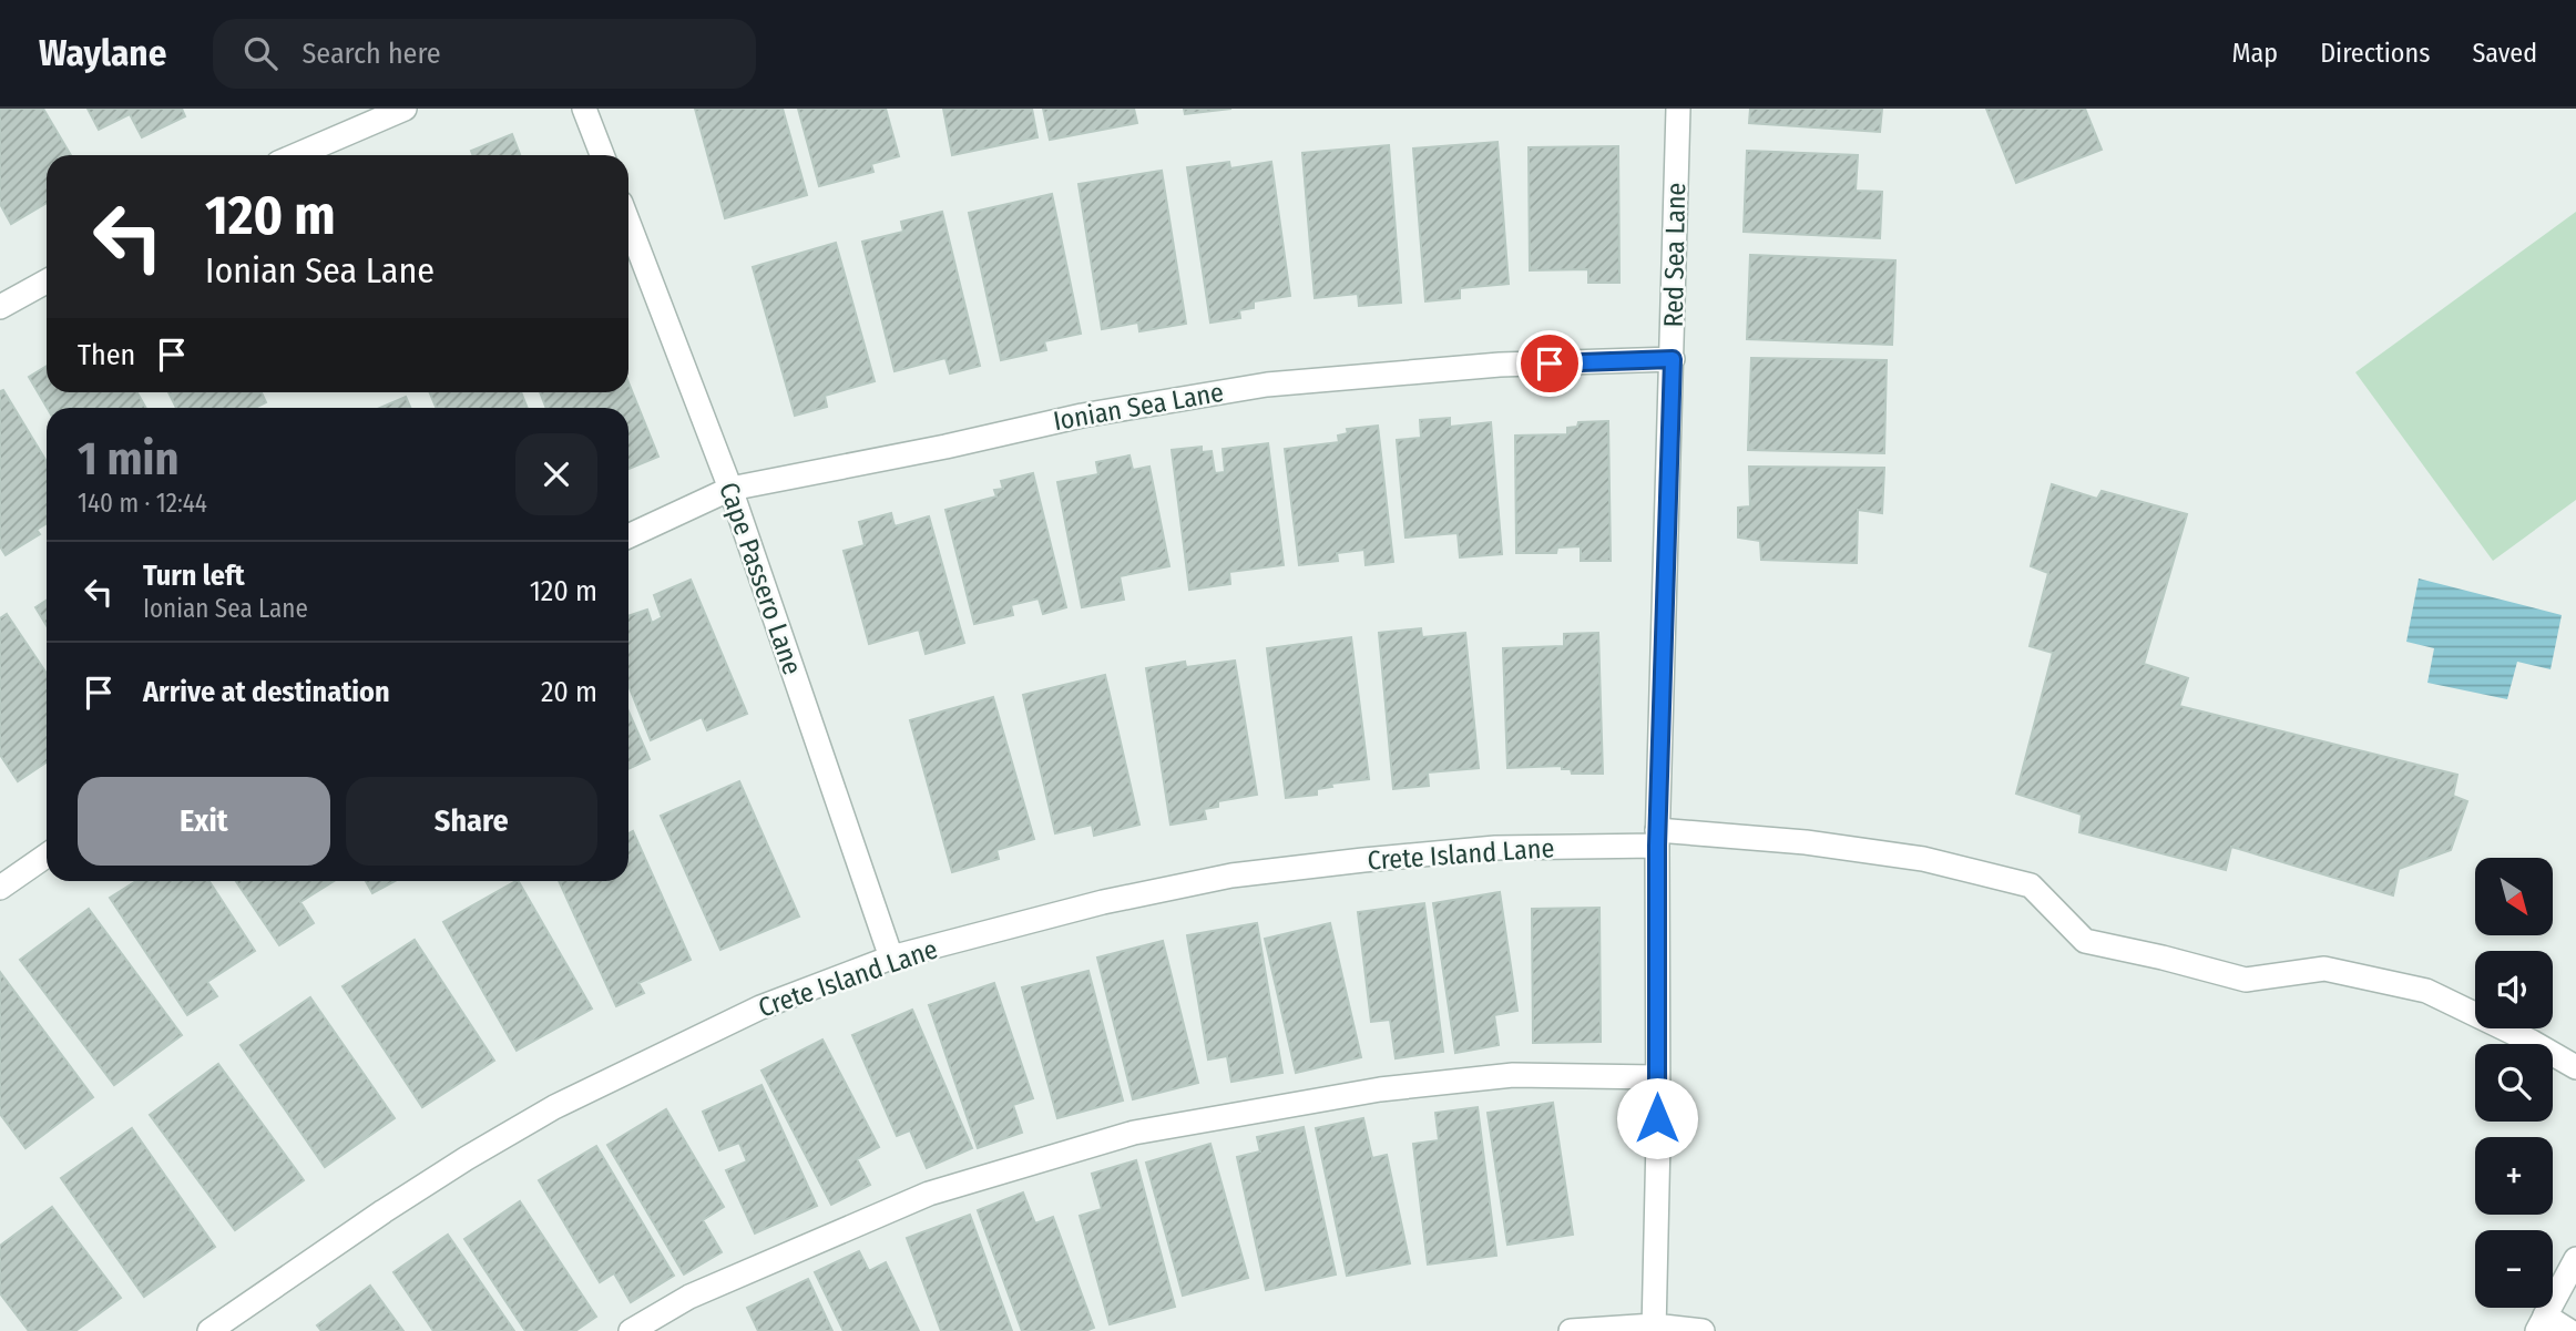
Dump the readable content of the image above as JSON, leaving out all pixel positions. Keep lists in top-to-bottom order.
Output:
{
  "streets": {
    "street": [
      "Red Sea Lane",
      "Ionian Sea Lane",
      "Cape Passero Lane",
      "Crete Island Lane"
    ]
  },
  "crossings": [
    ["Red Sea Lane", "Ionian Sea Lane"],
    ["Red Sea Lane", "Crete Island Lane"],
    ["Ionian Sea Lane", "Cape Passero Lane"],
    ["Cape Passero Lane", "Crete Island Lane"]
  ],
  "north": "bottom right",
  "page": {
    "header": "Waylane",
    "search": "Search here",
    "nav": ["Map", "Directions", "Saved"],
    "turn": ["120 m", "Ionian Sea Lane"],
    "then": "Then",
    "heading": ["1 min", "140 m · 12:44"],
    "list": [
      {
        "name": "Turn left",
        "note": "Ionian Sea Lane",
        "value": "120 m"
      },
      {
        "name": "Arrive at destination",
        "value": "20 m"
      }
    ],
    "buttons": ["Exit", "Share"],
    "map_buttons": ["+", "−"]
  }
}
